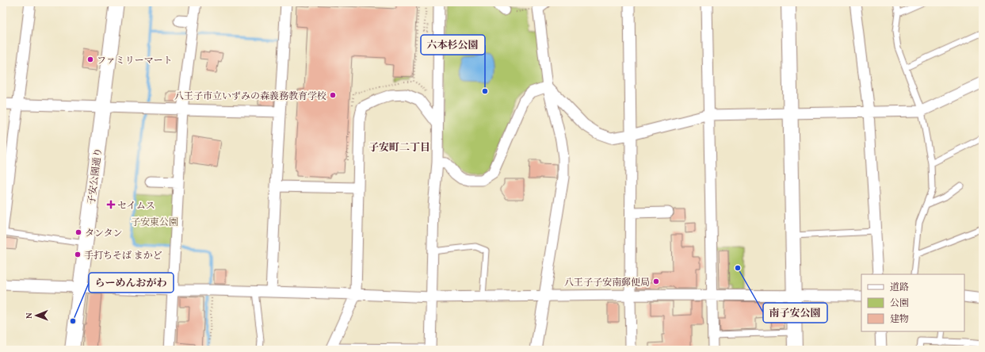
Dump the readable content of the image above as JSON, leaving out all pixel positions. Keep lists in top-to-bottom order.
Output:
{
  "streets": {
    "street": ["子安公園通り"]
  },
  "districts": ["子安町二丁目"],
  "parks": ["子安東公園"],
  "places": {
    "other": [
      "ファミリーマート",
      "六本杉公園",
      "八王子市立いずみの森義務教育学校",
      "タンタン",
      "手打ちそば まかど",
      "南子安公園",
      "八王子子安南郵便局",
      "らーめんおがわ"
    ],
    "health": ["セイムス"]
  },
  "legend": ["道路", "公園", "建物"],
  "north": "left"
}
